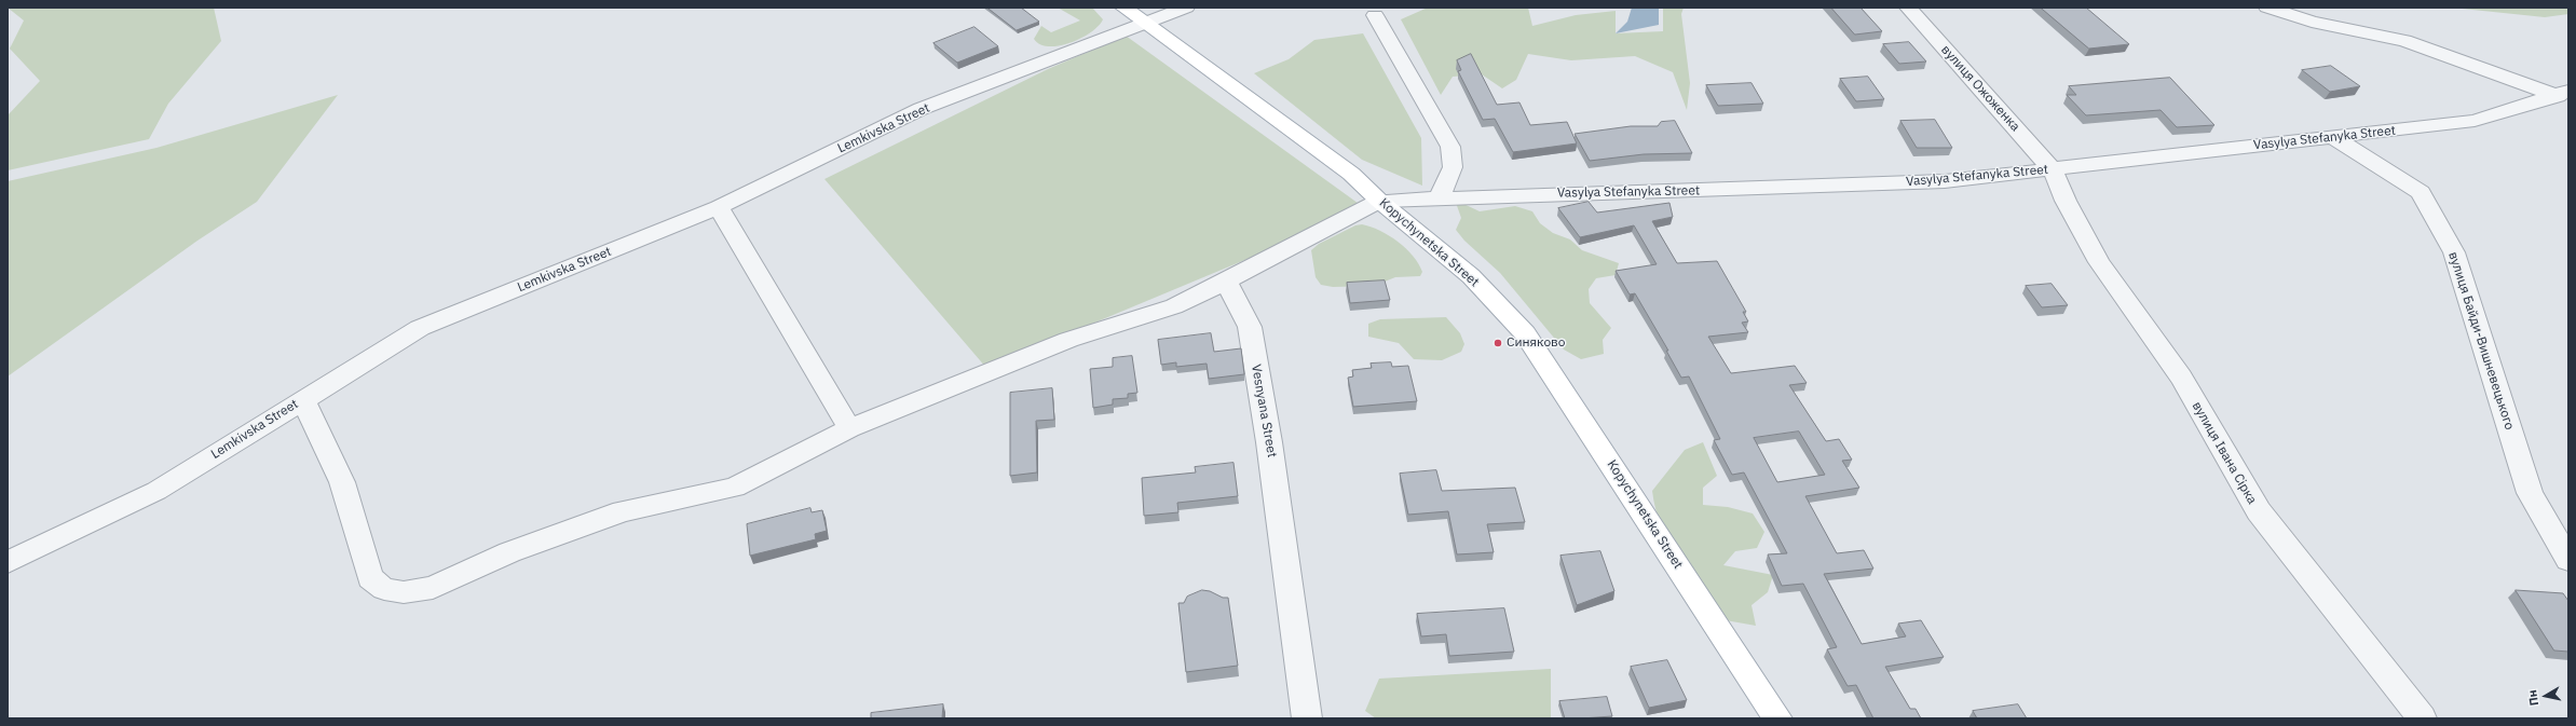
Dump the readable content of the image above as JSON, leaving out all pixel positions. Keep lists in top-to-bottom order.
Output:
{
  "streets": {
    "main road": ["Kopychynetska Street"],
    "street": [
      "вулиця Ожоженка",
      "Lemkivska Street",
      "Vasylya Stefanyka Street",
      "вулиця Байди-Вишневецького",
      "Vesnyana Street",
      "вулиця Івана Сірка"
    ]
  },
  "crossings": [
    ["вулиця Ожоженка", "Vasylya Stefanyka Street"],
    ["вулиця Ожоженка", "вулиця Івана Сірка"],
    ["Lemkivska Street", "Kopychynetska Street"],
    ["Vasylya Stefanyka Street", "Kopychynetska Street"],
    ["Vasylya Stefanyka Street", "вулиця Байди-Вишневецького"],
    ["Vasylya Stefanyka Street", "вулиця Івана Сірка"]
  ],
  "places": ["Синяково"],
  "north": "left"
}
